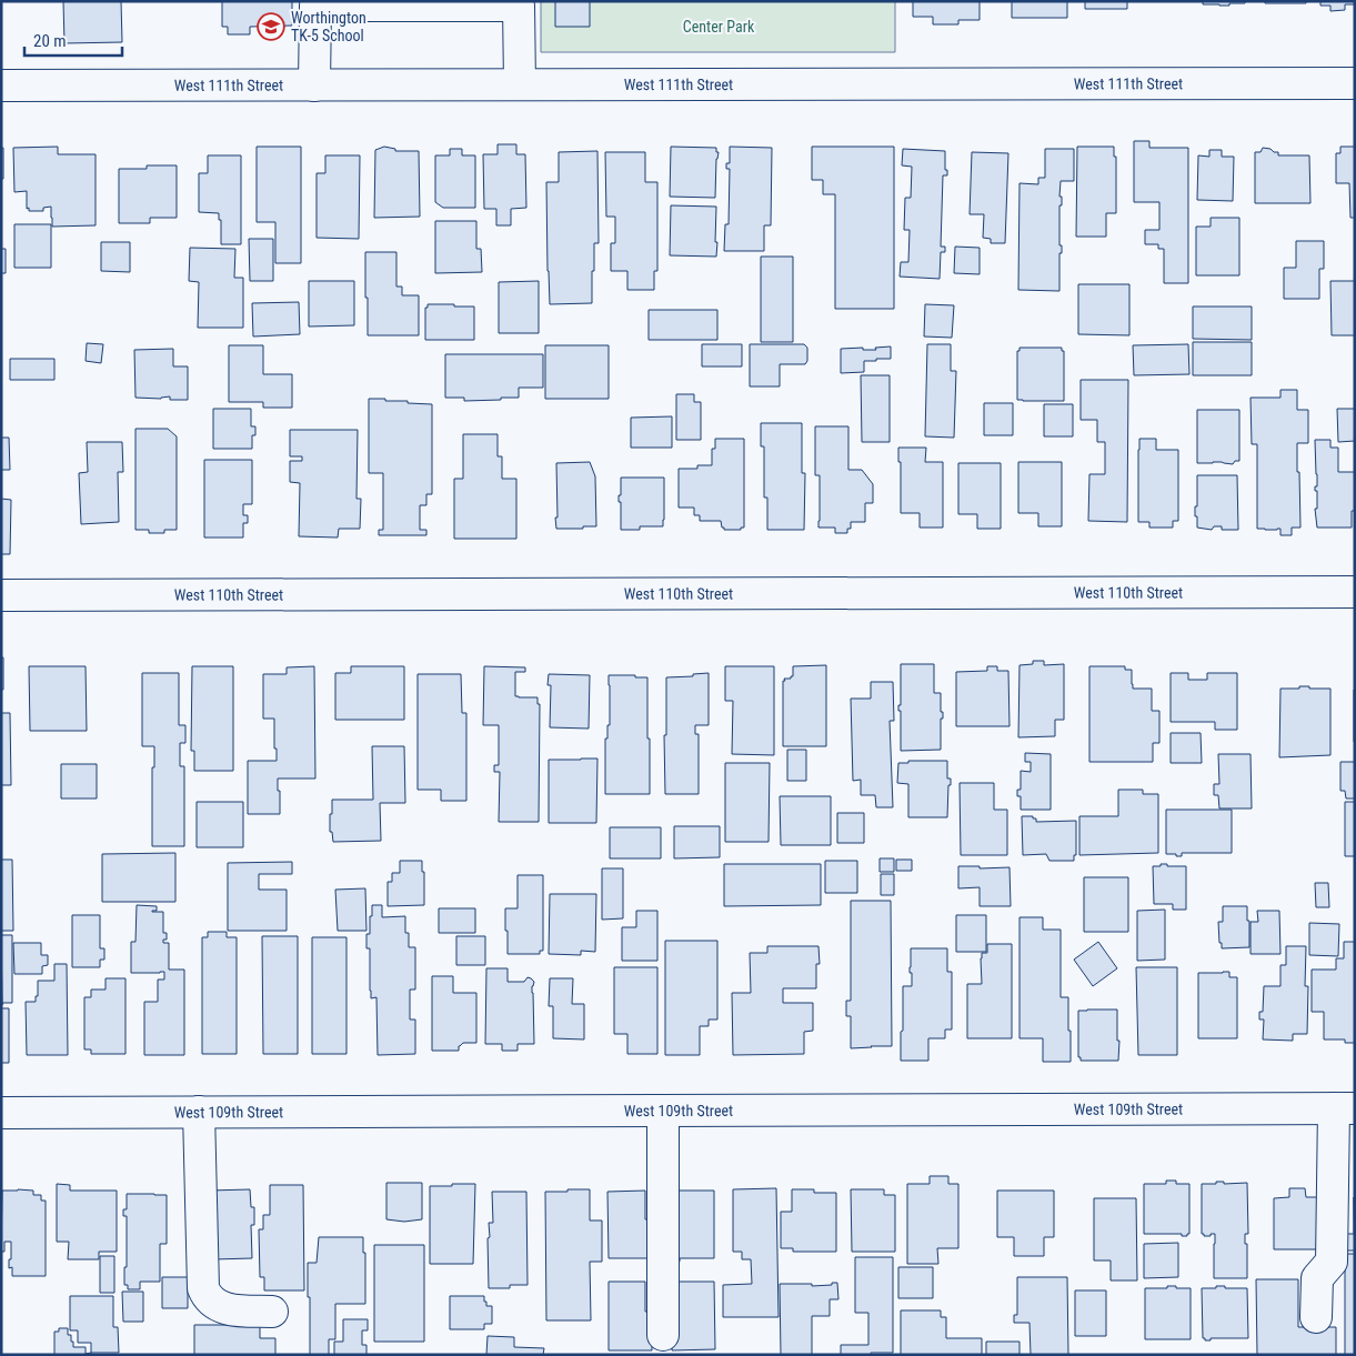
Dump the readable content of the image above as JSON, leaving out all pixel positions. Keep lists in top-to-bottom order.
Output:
{
  "streets": {
    "street": ["West 111th Street", "West 110th Street", "West 109th Street"]
  },
  "parks": ["Center Park"],
  "places": {
    "school or university": ["Worthington TK-5 School"]
  },
  "scale_bar": "20 m"
}
